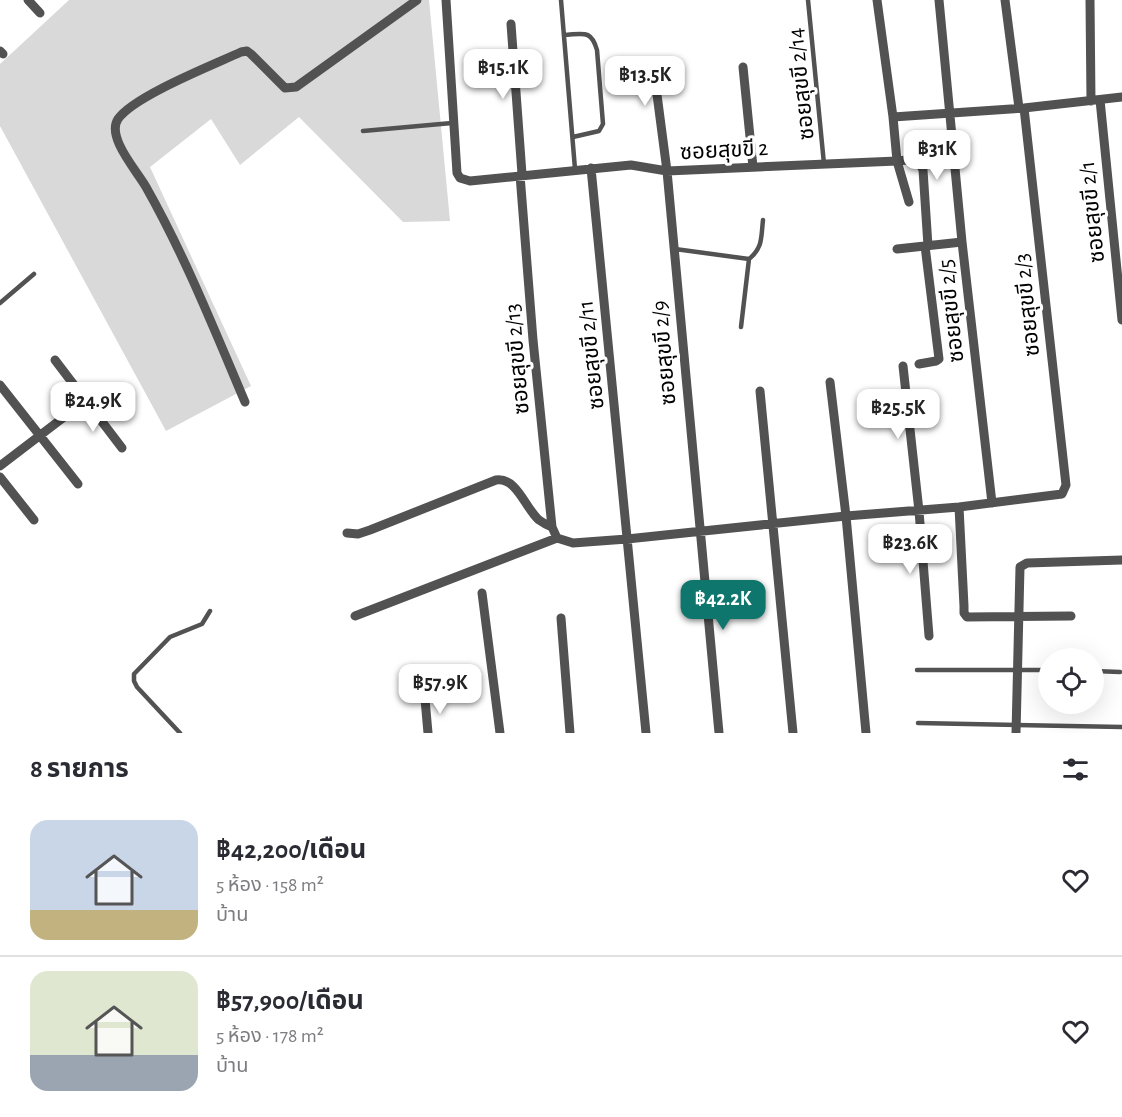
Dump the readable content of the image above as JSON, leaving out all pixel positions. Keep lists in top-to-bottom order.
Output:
{
  "streets": {
    "street": [
      "ซอยสุขขี 2",
      "ซอยสุขขี 2/1",
      "ซอยสุขขี 2/3",
      "ซอยสุขขี 2/5",
      "ซอยสุขขี 2/9",
      "ซอยสุขขี 2/11",
      "ซอยสุขขี 2/13"
    ],
    "lane": ["ซอยสุขขี 2/14"]
  },
  "crossings": [
    ["ซอยสุขขี 2/14", "ซอยสุขขี 2"],
    ["ซอยสุขขี 2", "ซอยสุขขี 2/9"],
    ["ซอยสุขขี 2", "ซอยสุขขี 2/11"],
    ["ซอยสุขขี 2", "ซอยสุขขี 2/13"],
    ["ซอยสุขขี 2/3", "ซอยสุขขี 2/5"]
  ],
  "page": {
    "price": [
      "฿15.1K",
      "฿13.5K",
      "฿31K",
      "฿24.9K",
      "฿25.5K",
      "฿23.6K",
      "฿42.2K",
      "฿57.9K"
    ],
    "heading": "8 รายการ",
    "list": [
      {
        "name": "฿42,200/เดือน",
        "note": "5 ห้อง · 158 m² · บ้าน"
      },
      {
        "name": "฿57,900/เดือน",
        "note": "5 ห้อง · 178 m² · บ้าน"
      }
    ]
  }
}
